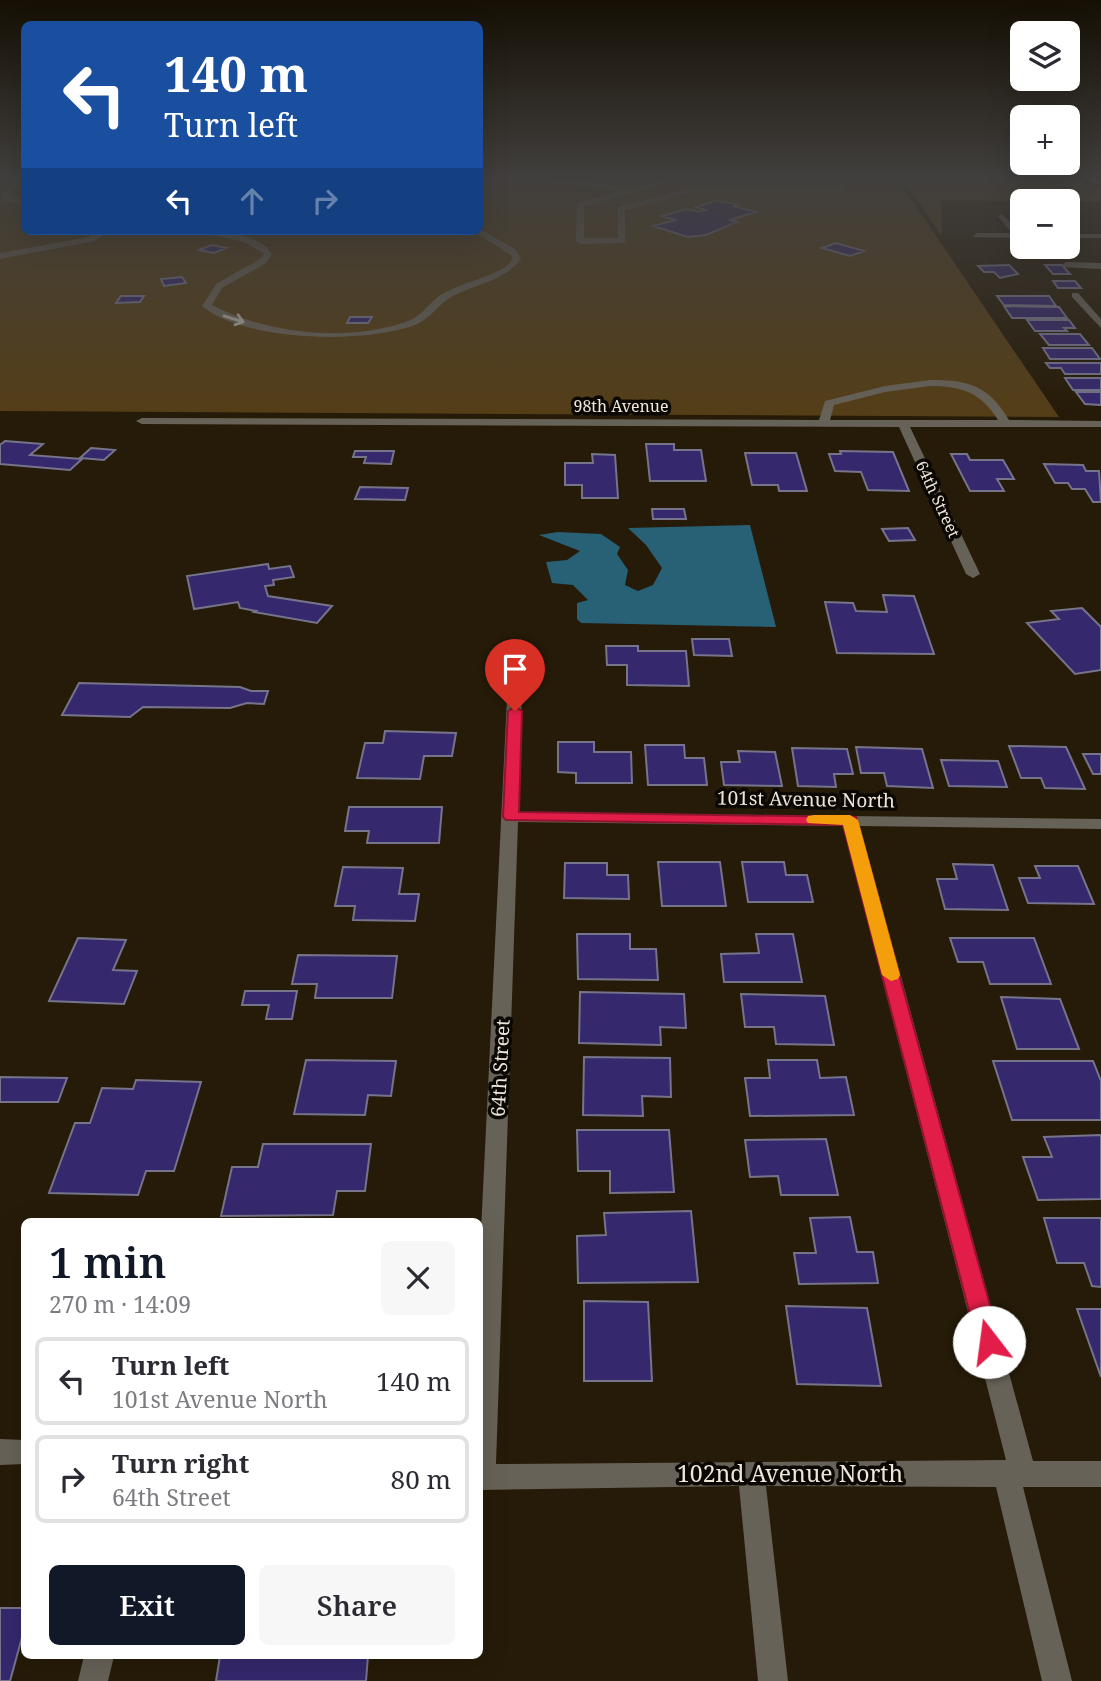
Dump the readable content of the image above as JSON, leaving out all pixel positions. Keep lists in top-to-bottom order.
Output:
{
  "streets": {
    "street": [
      "98th Avenue",
      "64th Street",
      "101st Avenue North",
      "102nd Avenue North"
    ]
  },
  "crossings": [
    ["98th Avenue", "64th Street"],
    ["64th Street", "101st Avenue North"]
  ],
  "page": {
    "map_buttons": ["+", "−"],
    "turn": ["140 m", "Turn left"],
    "heading": ["1 min", "270 m · 14:09"],
    "list": [
      {
        "name": "Turn left",
        "note": "101st Avenue North",
        "value": "140 m"
      },
      {
        "name": "Turn right",
        "note": "64th Street",
        "value": "80 m"
      }
    ],
    "buttons": ["Exit", "Share"]
  }
}
